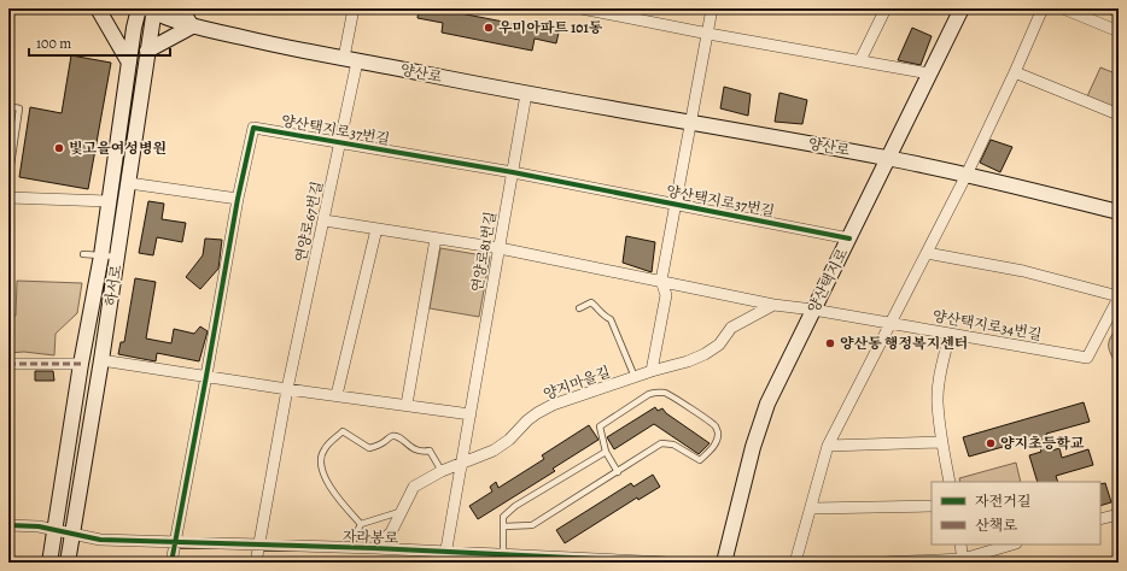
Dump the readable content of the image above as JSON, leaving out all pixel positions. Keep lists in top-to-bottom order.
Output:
{
  "streets": {
    "street": [
      "양산로",
      "양산택지로37번길",
      "연양로67번길",
      "연양로81번길",
      "양산택지로",
      "하서로",
      "양산택지로34번길",
      "양지마을길",
      "자라봉로"
    ]
  },
  "crossings": [
    ["양산로", "연양로67번길"],
    ["양산로", "연양로81번길"],
    ["양산로", "양산택지로"],
    ["양산로", "하서로"],
    ["양산택지로37번길", "연양로67번길"],
    ["양산택지로37번길", "연양로81번길"],
    ["양산택지로37번길", "양산택지로"],
    ["양산택지로37번길", "자라봉로"],
    ["연양로67번길", "양산택지로34번길"],
    ["연양로67번길", "자라봉로"],
    ["연양로81번길", "양산택지로34번길"],
    ["연양로81번길", "양지마을길"],
    ["연양로81번길", "자라봉로"],
    ["양산택지로", "양산택지로34번길"],
    ["하서로", "자라봉로"],
    ["양산택지로34번길", "양지마을길"],
    ["양지마을길", "자라봉로"]
  ],
  "places": [
    "우미아파트 101동",
    "빛고을여성병원",
    "양산동 행정복지센터",
    "양지초등학교"
  ],
  "legend": ["자전거길", "산책로"],
  "scale_bar": "100 m"
}
